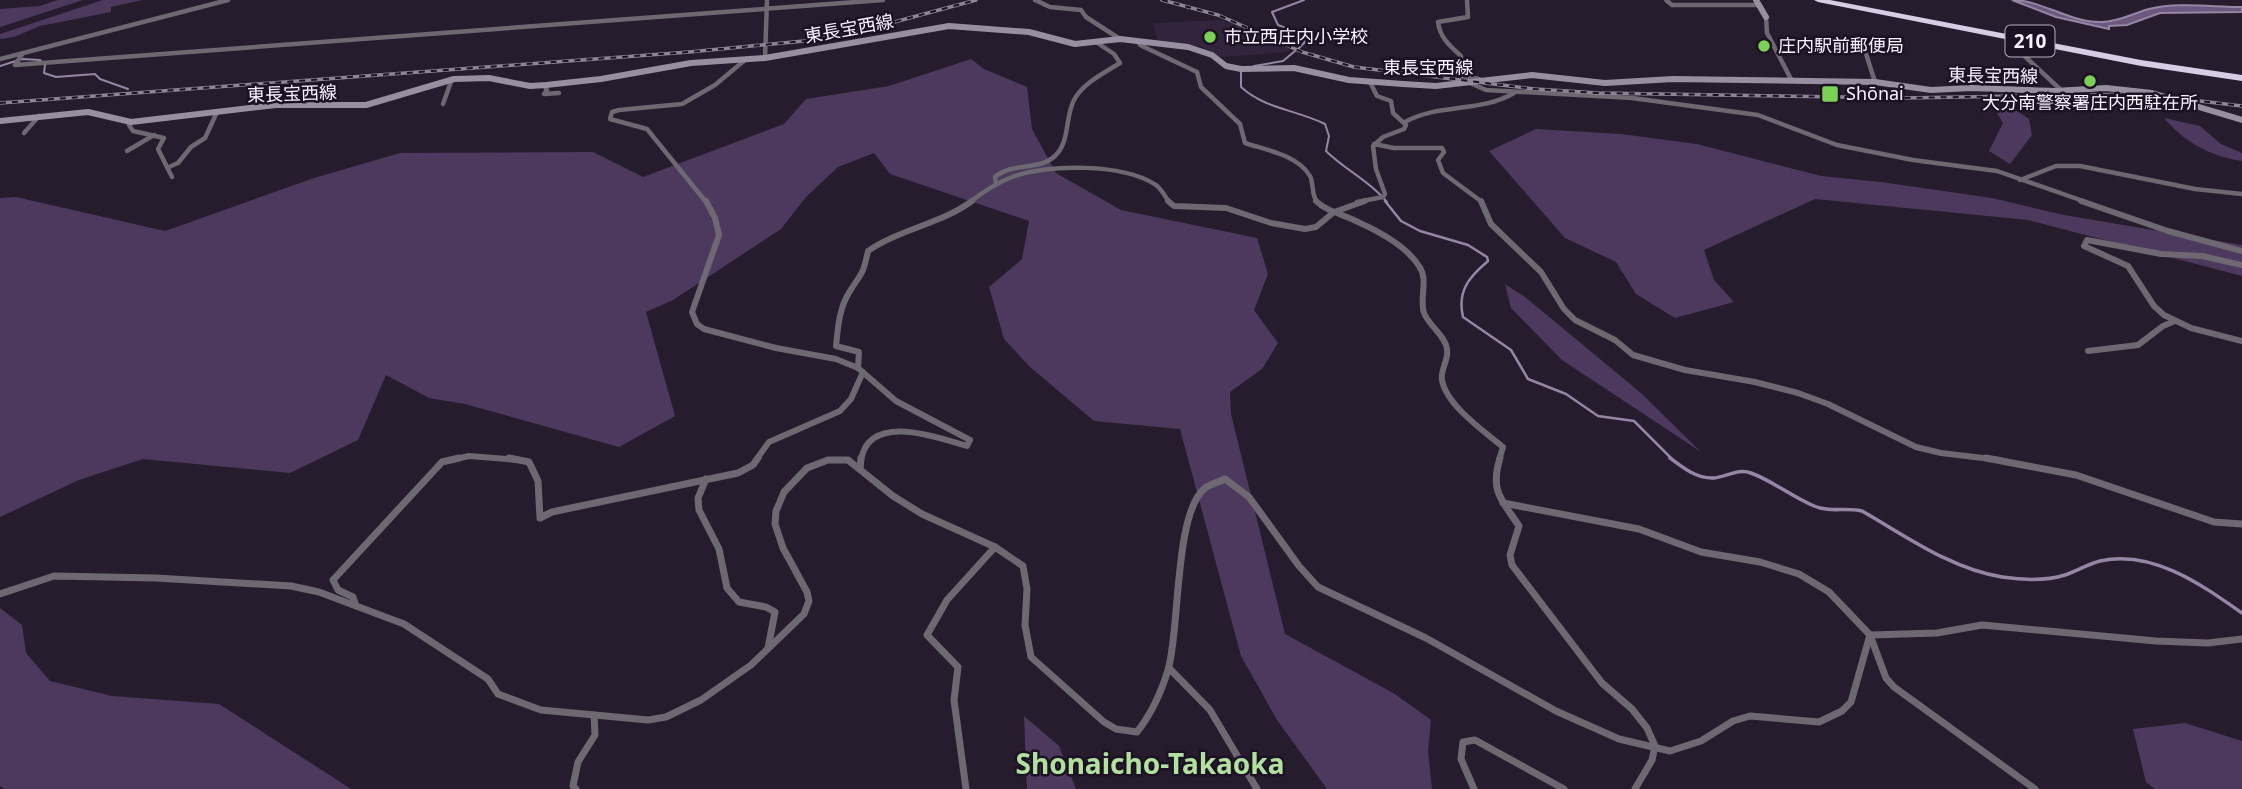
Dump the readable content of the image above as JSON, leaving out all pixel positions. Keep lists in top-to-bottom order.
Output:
{
  "streets": {
    "highway": ["210"],
    "main road": ["東長宝西線"]
  },
  "districts": ["Shonaicho-Takaoka"],
  "places": {
    "other": ["市立西庄内小学校", "庄内駅前郵便局", "大分南警察署庄内西駐在所"],
    "transit": ["Shōnai"]
  }
}
